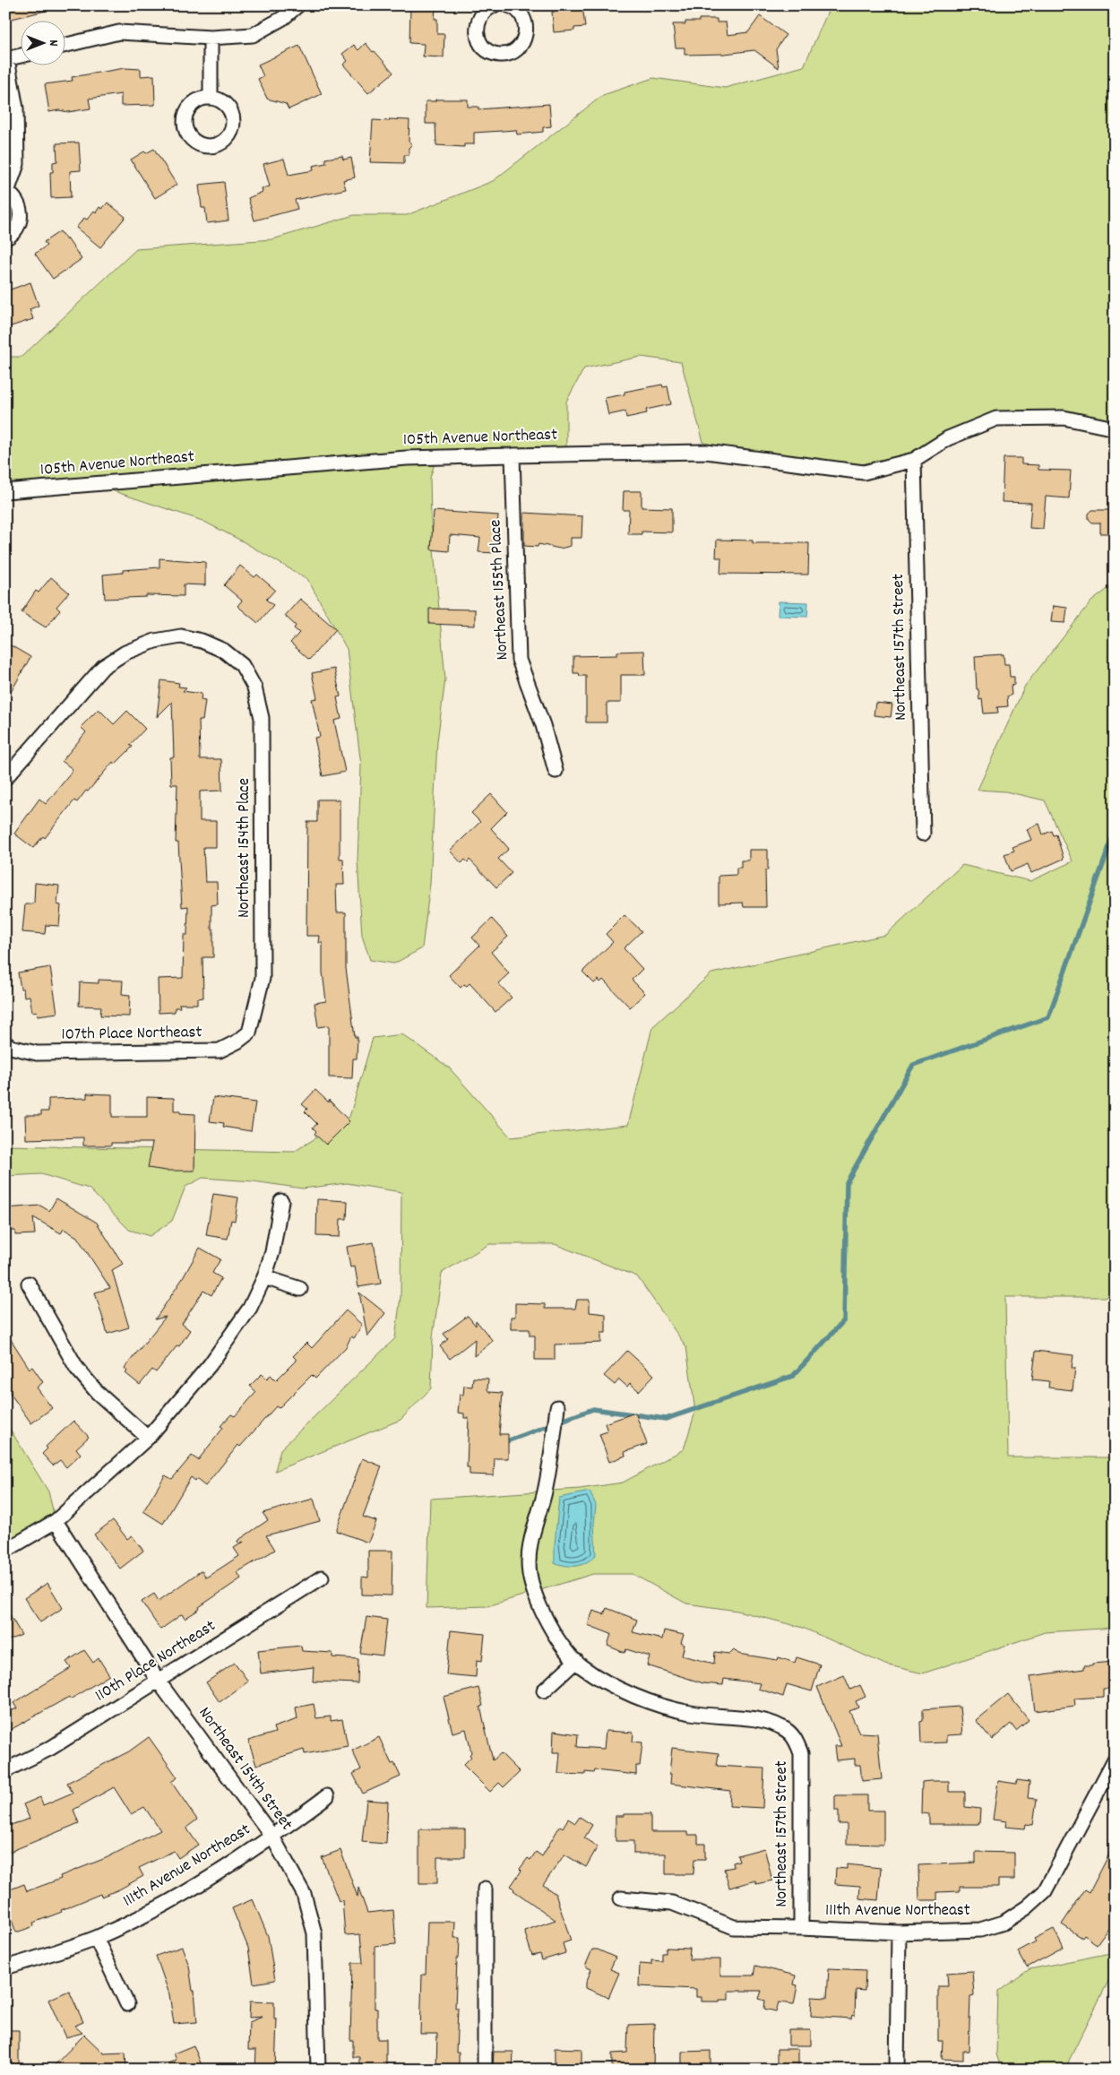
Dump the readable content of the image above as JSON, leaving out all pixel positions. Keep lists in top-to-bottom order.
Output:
{
  "streets": {
    "street": [
      "105th Avenue Northeast",
      "Northeast 155th Place",
      "Northeast 157th Street",
      "Northeast 154th Place",
      "107th Place Northeast",
      "110th Place Northeast",
      "Northeast 154th Street",
      "111th Avenue Northeast"
    ]
  },
  "crossings": [
    ["105th Avenue Northeast", "Northeast 155th Place"],
    ["105th Avenue Northeast", "Northeast 157th Street"],
    ["Northeast 157th Street", "111th Avenue Northeast"],
    ["Northeast 154th Place", "107th Place Northeast"],
    ["110th Place Northeast", "Northeast 154th Street"],
    ["Northeast 154th Street", "111th Avenue Northeast"]
  ],
  "north": "right"
}
